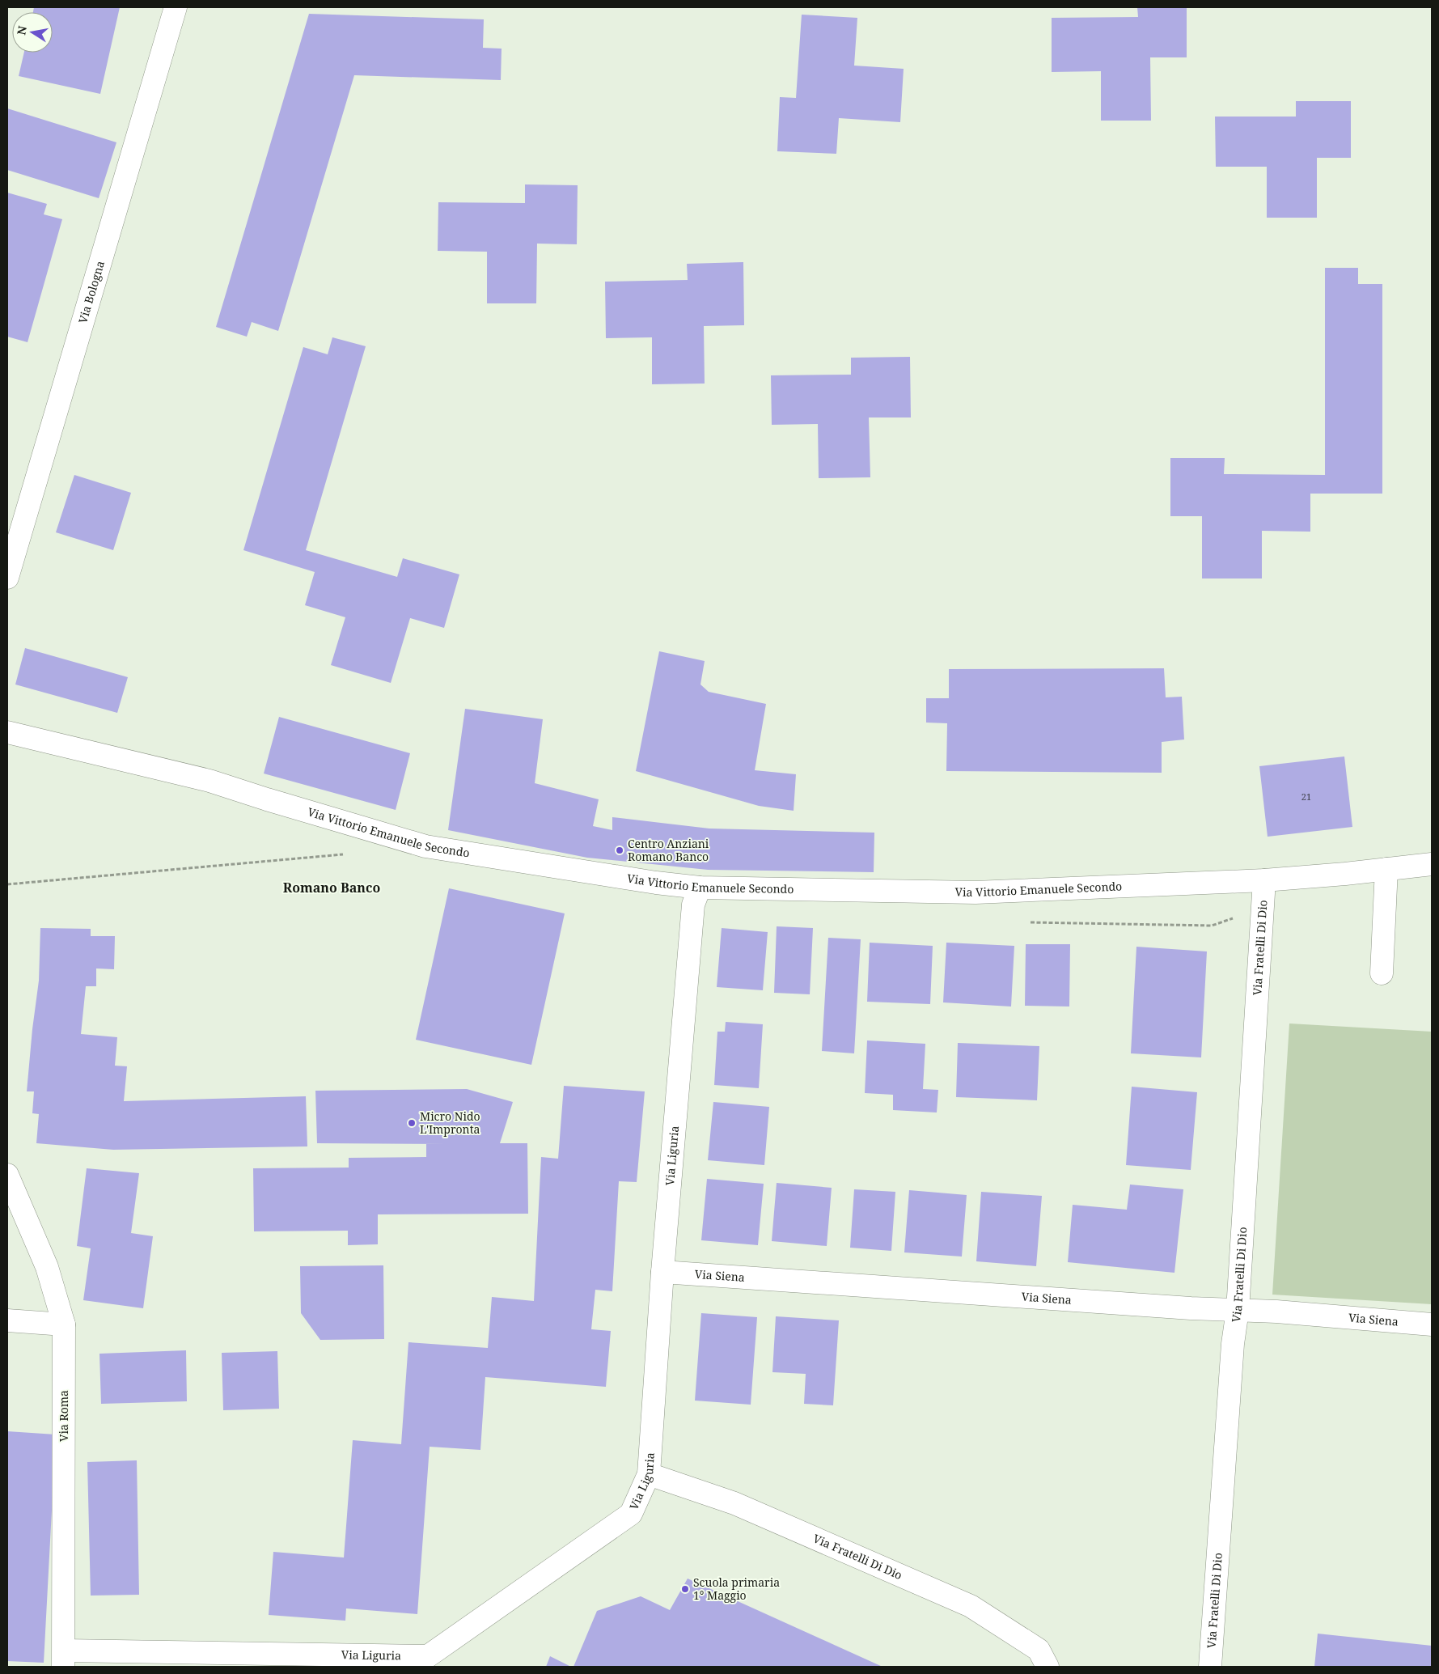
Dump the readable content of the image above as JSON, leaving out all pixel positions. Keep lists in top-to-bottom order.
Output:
{
  "streets": {
    "street": [
      "Via Bologna",
      "Via Vittorio Emanuele Secondo",
      "Via Fratelli Di Dio",
      "Via Liguria",
      "Via Siena",
      "Via Roma"
    ]
  },
  "crossings": [
    ["Via Vittorio Emanuele Secondo", "Via Fratelli Di Dio"],
    ["Via Vittorio Emanuele Secondo", "Via Liguria"],
    ["Via Fratelli Di Dio", "Via Liguria"],
    ["Via Fratelli Di Dio", "Via Siena"],
    ["Via Liguria", "Via Siena"],
    ["Via Liguria", "Via Roma"]
  ],
  "districts": ["Romano Banco"],
  "places": ["Centro Anziani Romano Banco", "Micro Nido L'Impronta", "Scuola primaria 1° Maggio"],
  "house_numbers": ["21"],
  "north": "left"
}
